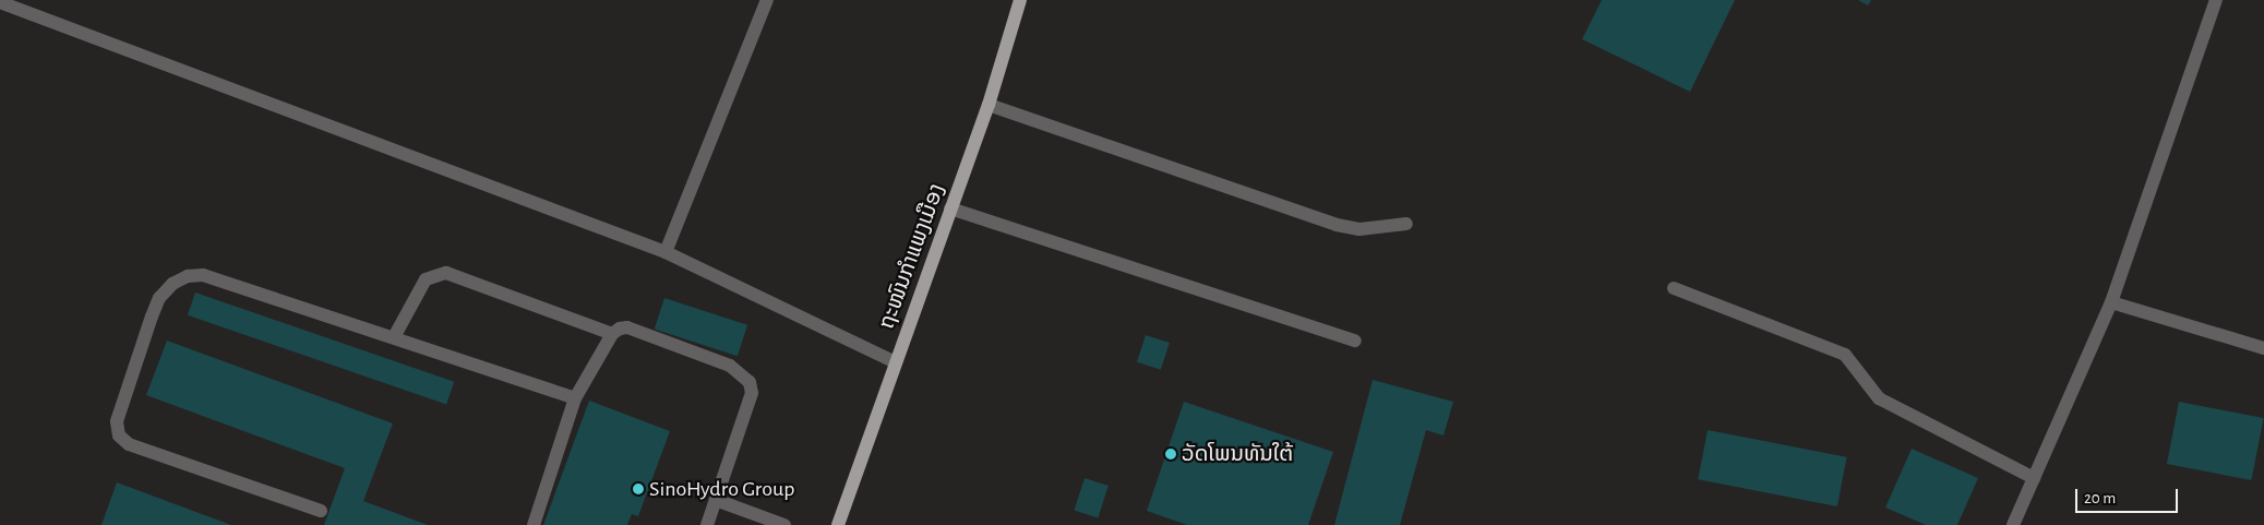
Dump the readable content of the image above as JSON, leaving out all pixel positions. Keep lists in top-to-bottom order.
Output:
{
  "streets": {
    "main road": ["ຖະໜົນກຳແພງເມືອງ"]
  },
  "places": ["ວັດໂພນທັນໃຕ້", "SinoHydro Group"],
  "scale_bar": "20 m"
}
